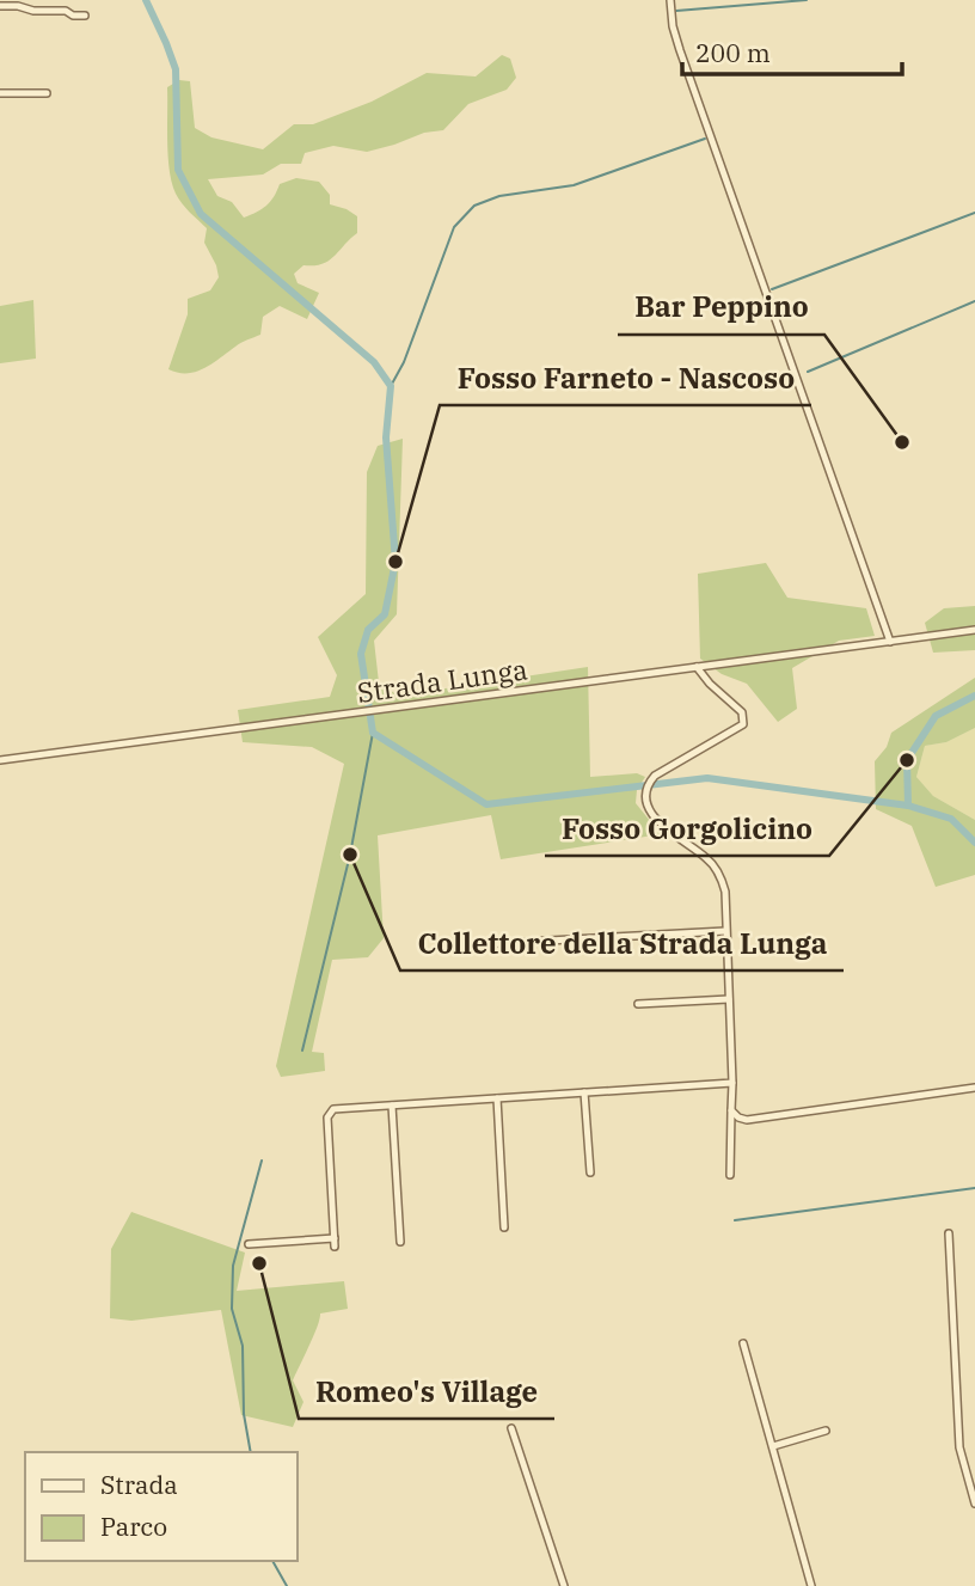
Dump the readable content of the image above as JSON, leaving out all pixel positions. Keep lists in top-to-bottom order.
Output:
{
  "streets": {
    "street": ["Strada Lunga"]
  },
  "places": [
    "Bar Peppino",
    "Fosso Farneto - Nascoso",
    "Fosso Gorgolicino",
    "Collettore della Strada Lunga",
    "Romeo's Village"
  ],
  "legend": ["Strada", "Parco"],
  "scale_bar": "200 m"
}
